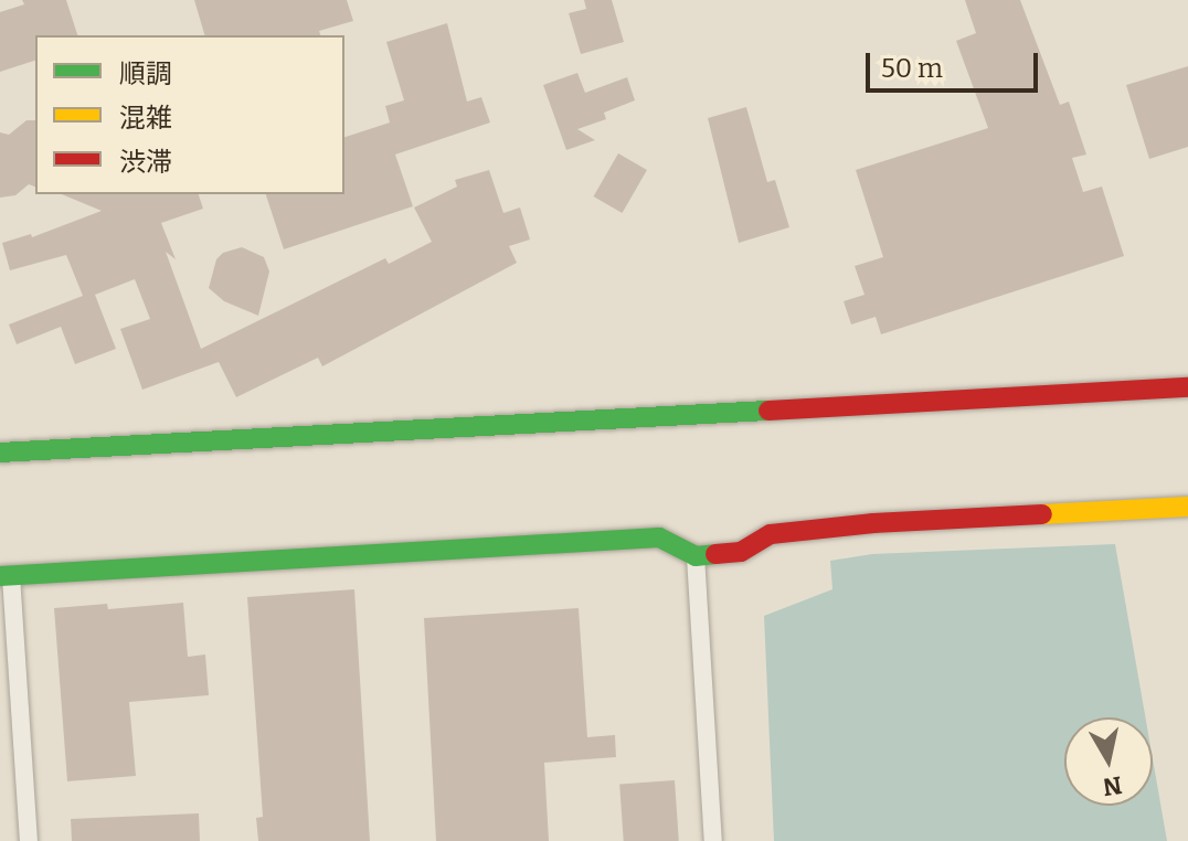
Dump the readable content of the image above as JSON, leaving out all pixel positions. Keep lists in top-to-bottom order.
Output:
{
  "legend": ["順調", "混雑", "渋滞"],
  "scale_bar": "50 m",
  "north": "bottom"
}
